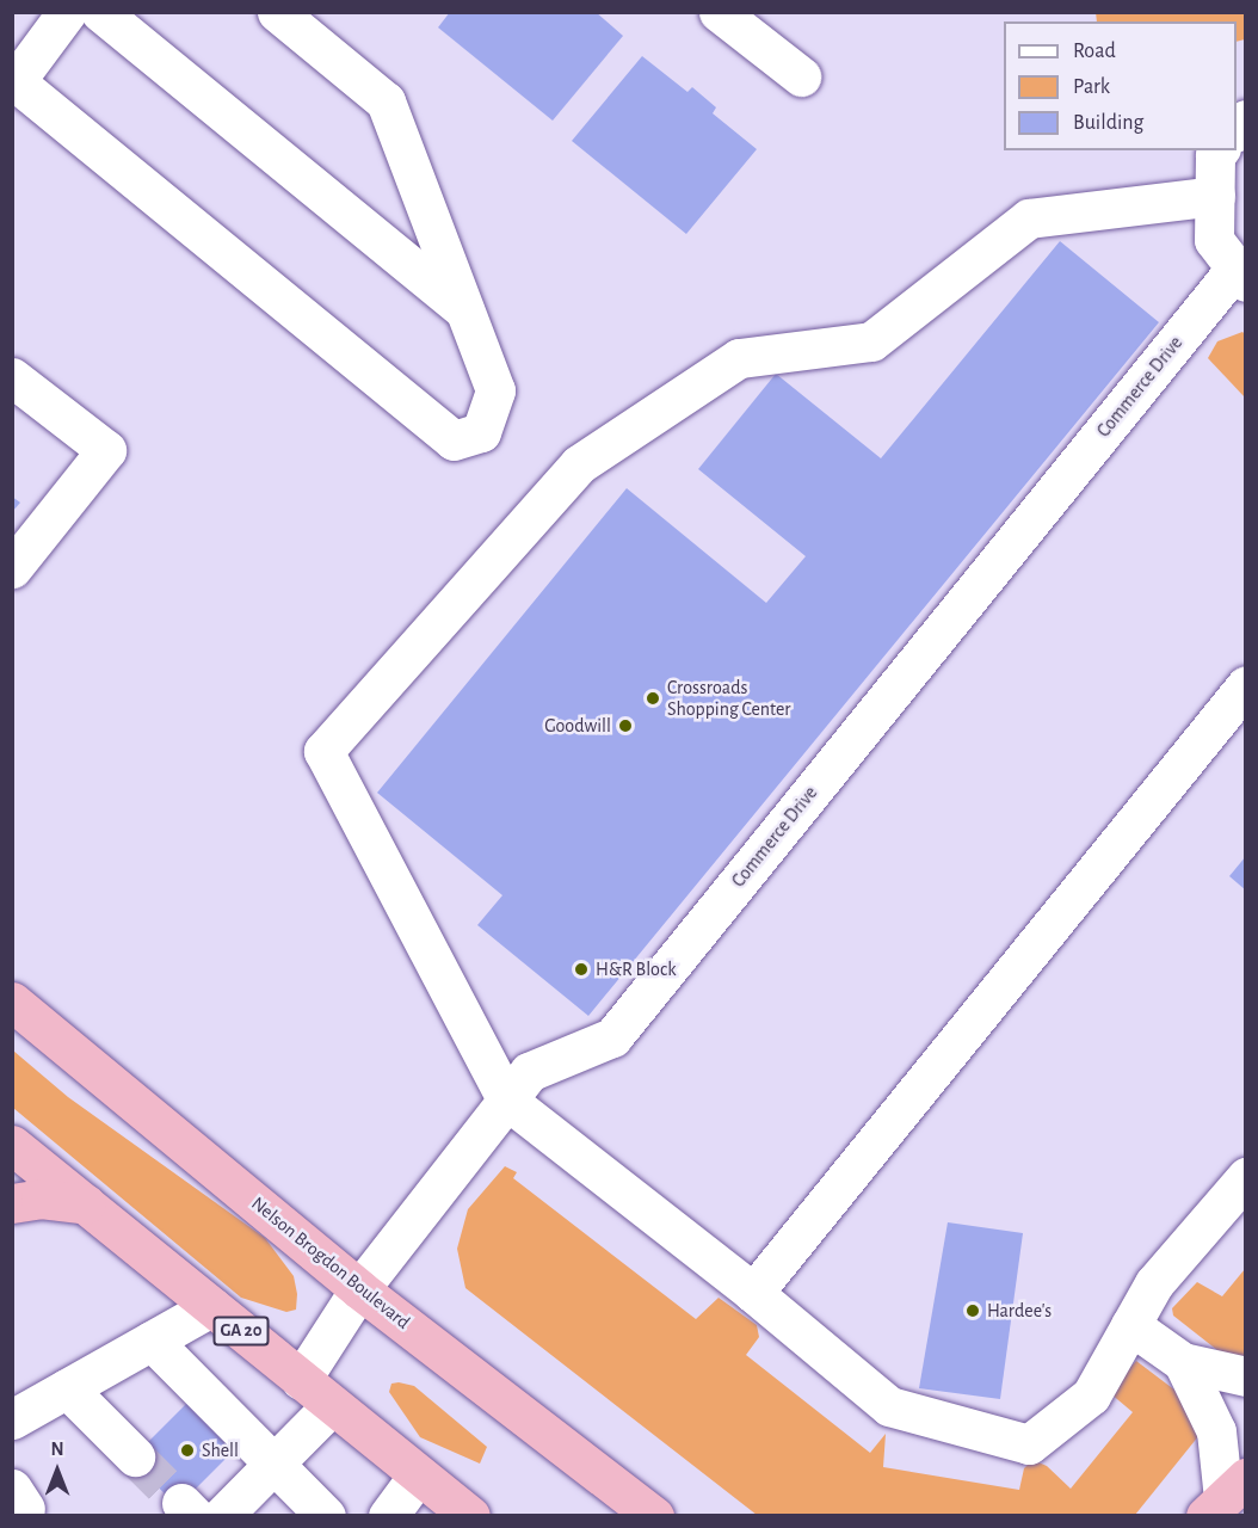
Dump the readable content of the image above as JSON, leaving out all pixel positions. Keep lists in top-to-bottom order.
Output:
{
  "streets": {
    "highway": ["Nelson Brogdon Boulevard", "GA 20"],
    "lane": ["Commerce Drive"]
  },
  "crossings": [
    ["Commerce Drive", "Nelson Brogdon Boulevard"],
    ["Commerce Drive", "GA 20"]
  ],
  "places": [
    "Crossroads Shopping Center",
    "Goodwill",
    "H&R Block",
    "Hardee's",
    "Shell"
  ],
  "legend": ["Road", "Park", "Building"],
  "north": "top"
}
